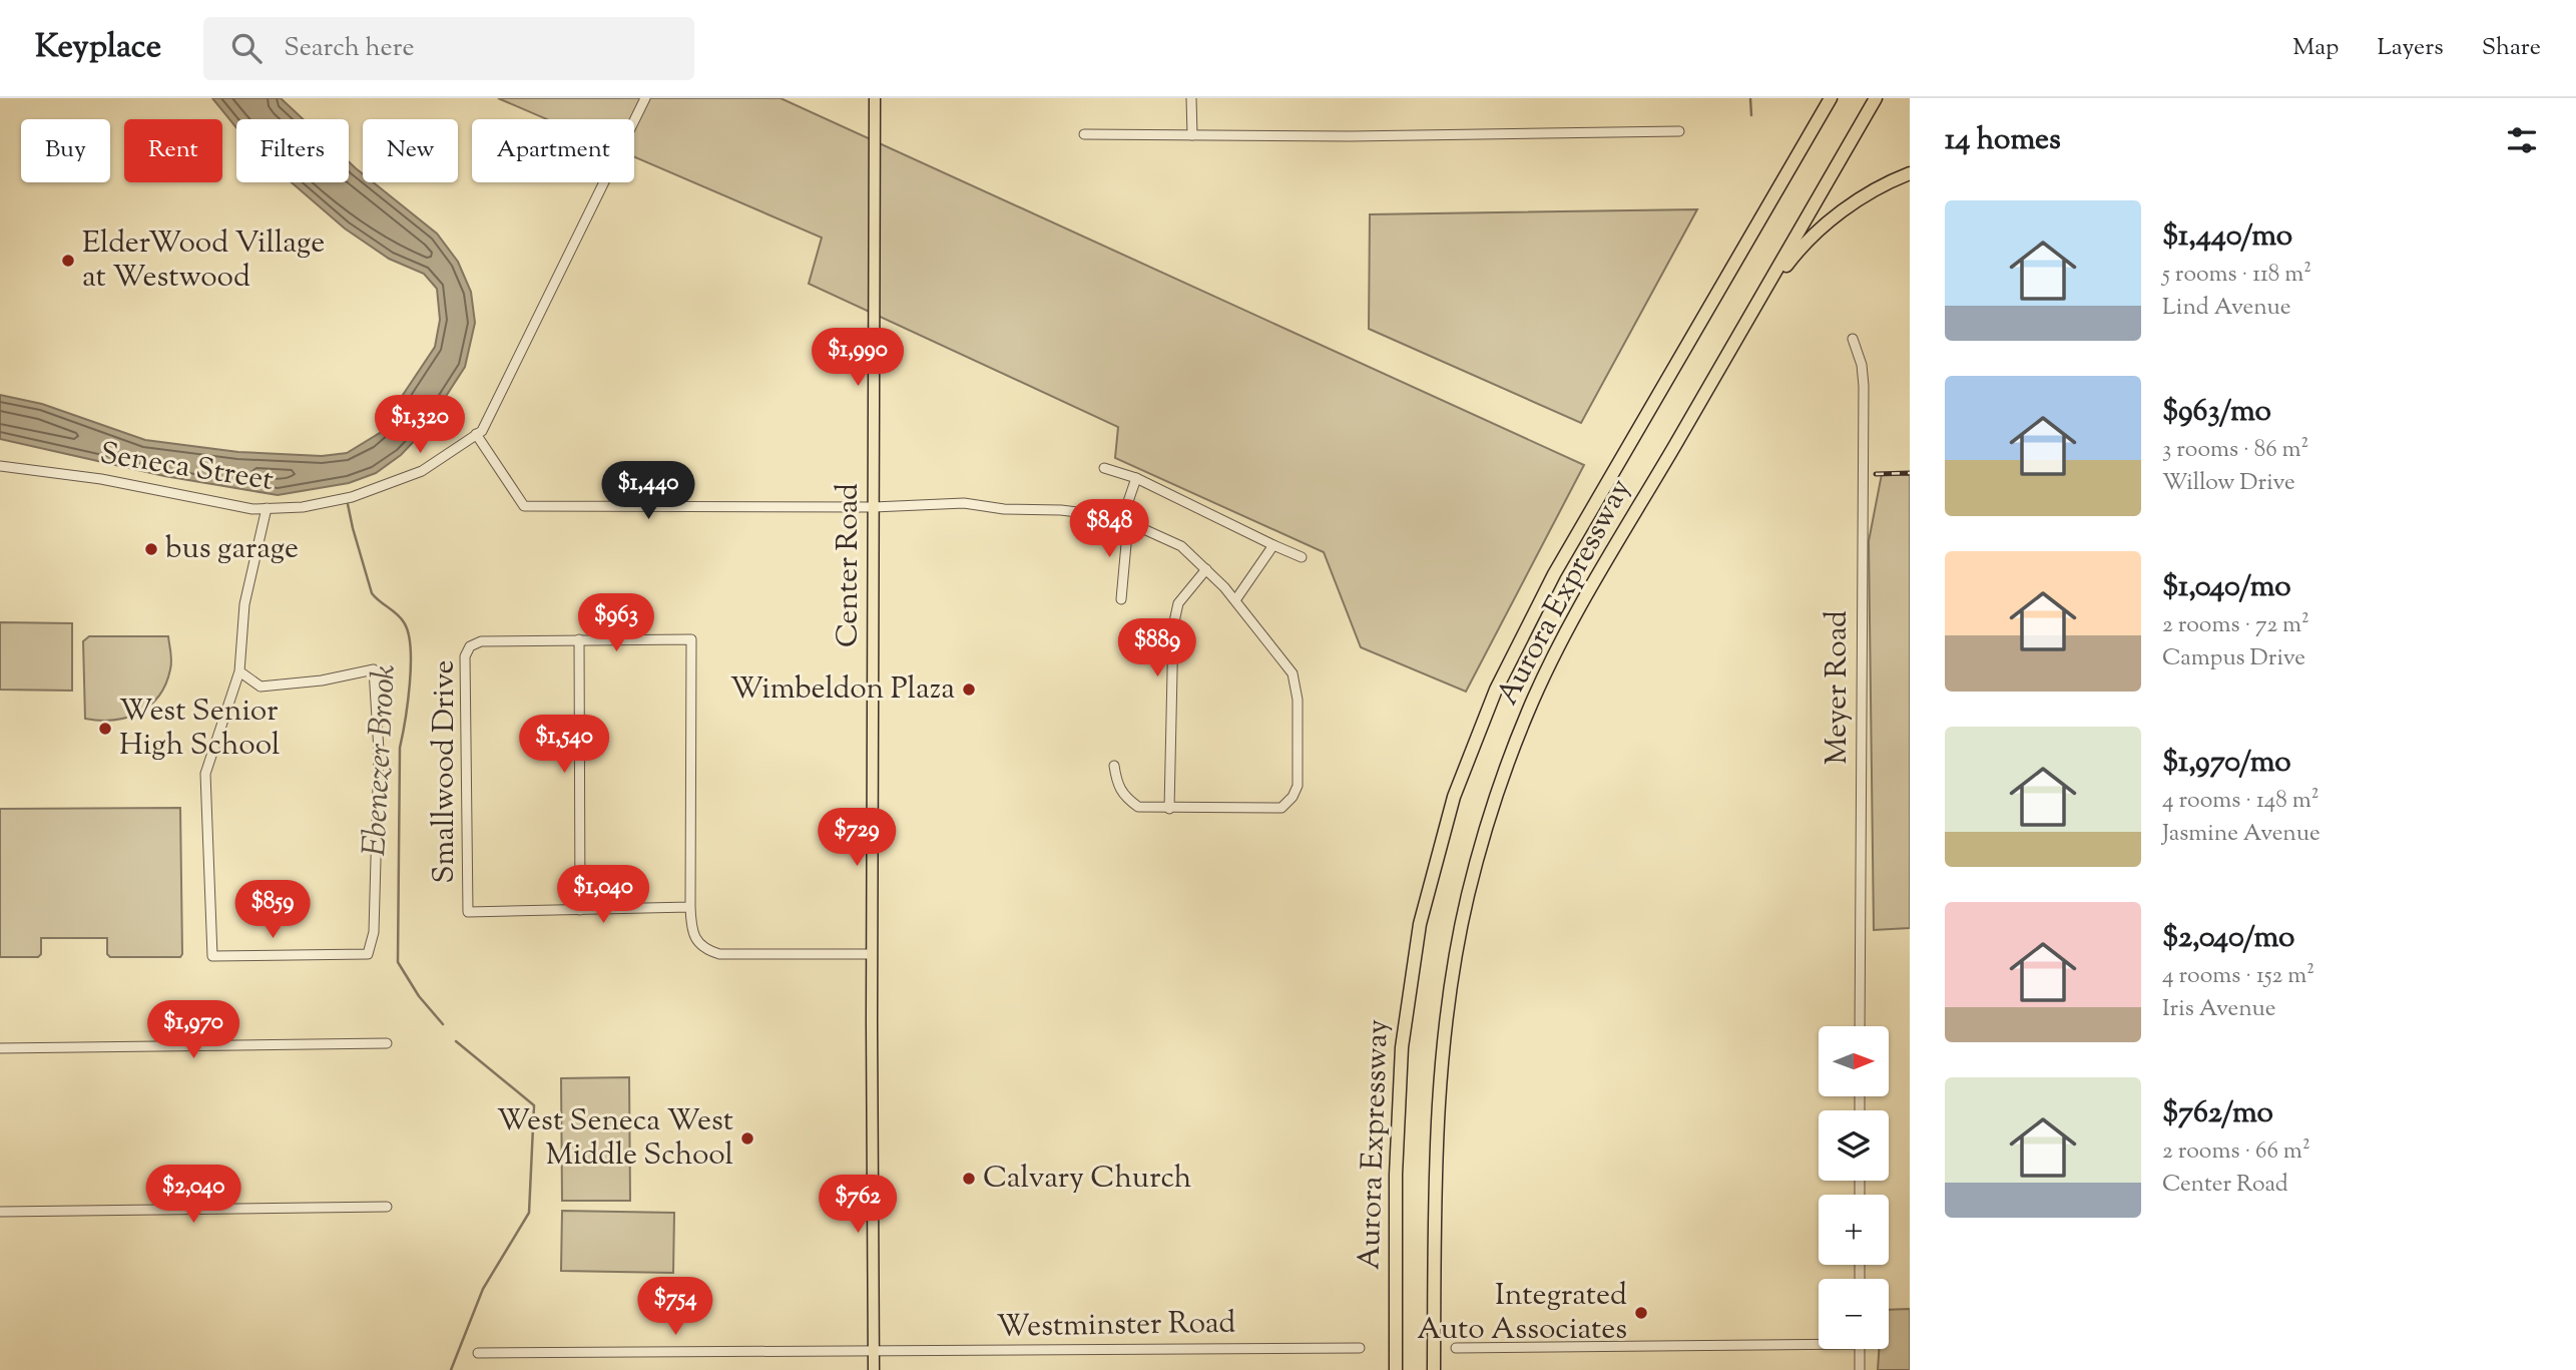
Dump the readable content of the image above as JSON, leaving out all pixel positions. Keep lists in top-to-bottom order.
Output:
{
  "streets": {
    "highway": ["Aurora Expressway"],
    "main road": ["Center Road"],
    "street": [
      "Seneca Street",
      "Meyer Road",
      "Smallwood Drive",
      "Westminster Road"
    ]
  },
  "crossings": [
    ["Center Road", "Westminster Road"]
  ],
  "water": ["Ebenezer Brook"],
  "places": [
    "ElderWood Village at Westwood",
    "bus garage",
    "Wimbeldon Plaza",
    "West Senior High School",
    "West Seneca West Middle School",
    "Calvary Church",
    "Integrated Auto Associates"
  ],
  "north": "right",
  "page": {
    "header": "Keyplace",
    "search": "Search here",
    "nav": ["Map", "Layers", "Share"],
    "heading": "14 homes",
    "chip": [
      "Buy",
      "Rent",
      "Filters",
      "New",
      "Apartment"
    ],
    "list": [
      {
        "name": "$1,440/mo",
        "note": "5 rooms · 118 m² · Lind Avenue"
      },
      {
        "name": "$963/mo",
        "note": "3 rooms · 86 m² · Willow Drive"
      },
      {
        "name": "$1,040/mo",
        "note": "2 rooms · 72 m² · Campus Drive"
      },
      {
        "name": "$1,970/mo",
        "note": "4 rooms · 148 m² · Jasmine Avenue"
      },
      {
        "name": "$2,040/mo",
        "note": "4 rooms · 152 m² · Iris Avenue"
      },
      {
        "name": "$762/mo",
        "note": "2 rooms · 66 m² · Center Road"
      }
    ],
    "price": [
      "$1,990",
      "$1,320",
      "$1,440",
      "$848",
      "$963",
      "$889",
      "$1,540",
      "$729",
      "$1,040",
      "$859",
      "$1,970",
      "$2,040",
      "$762",
      "$754"
    ],
    "map_buttons": ["+", "−"]
  }
}
